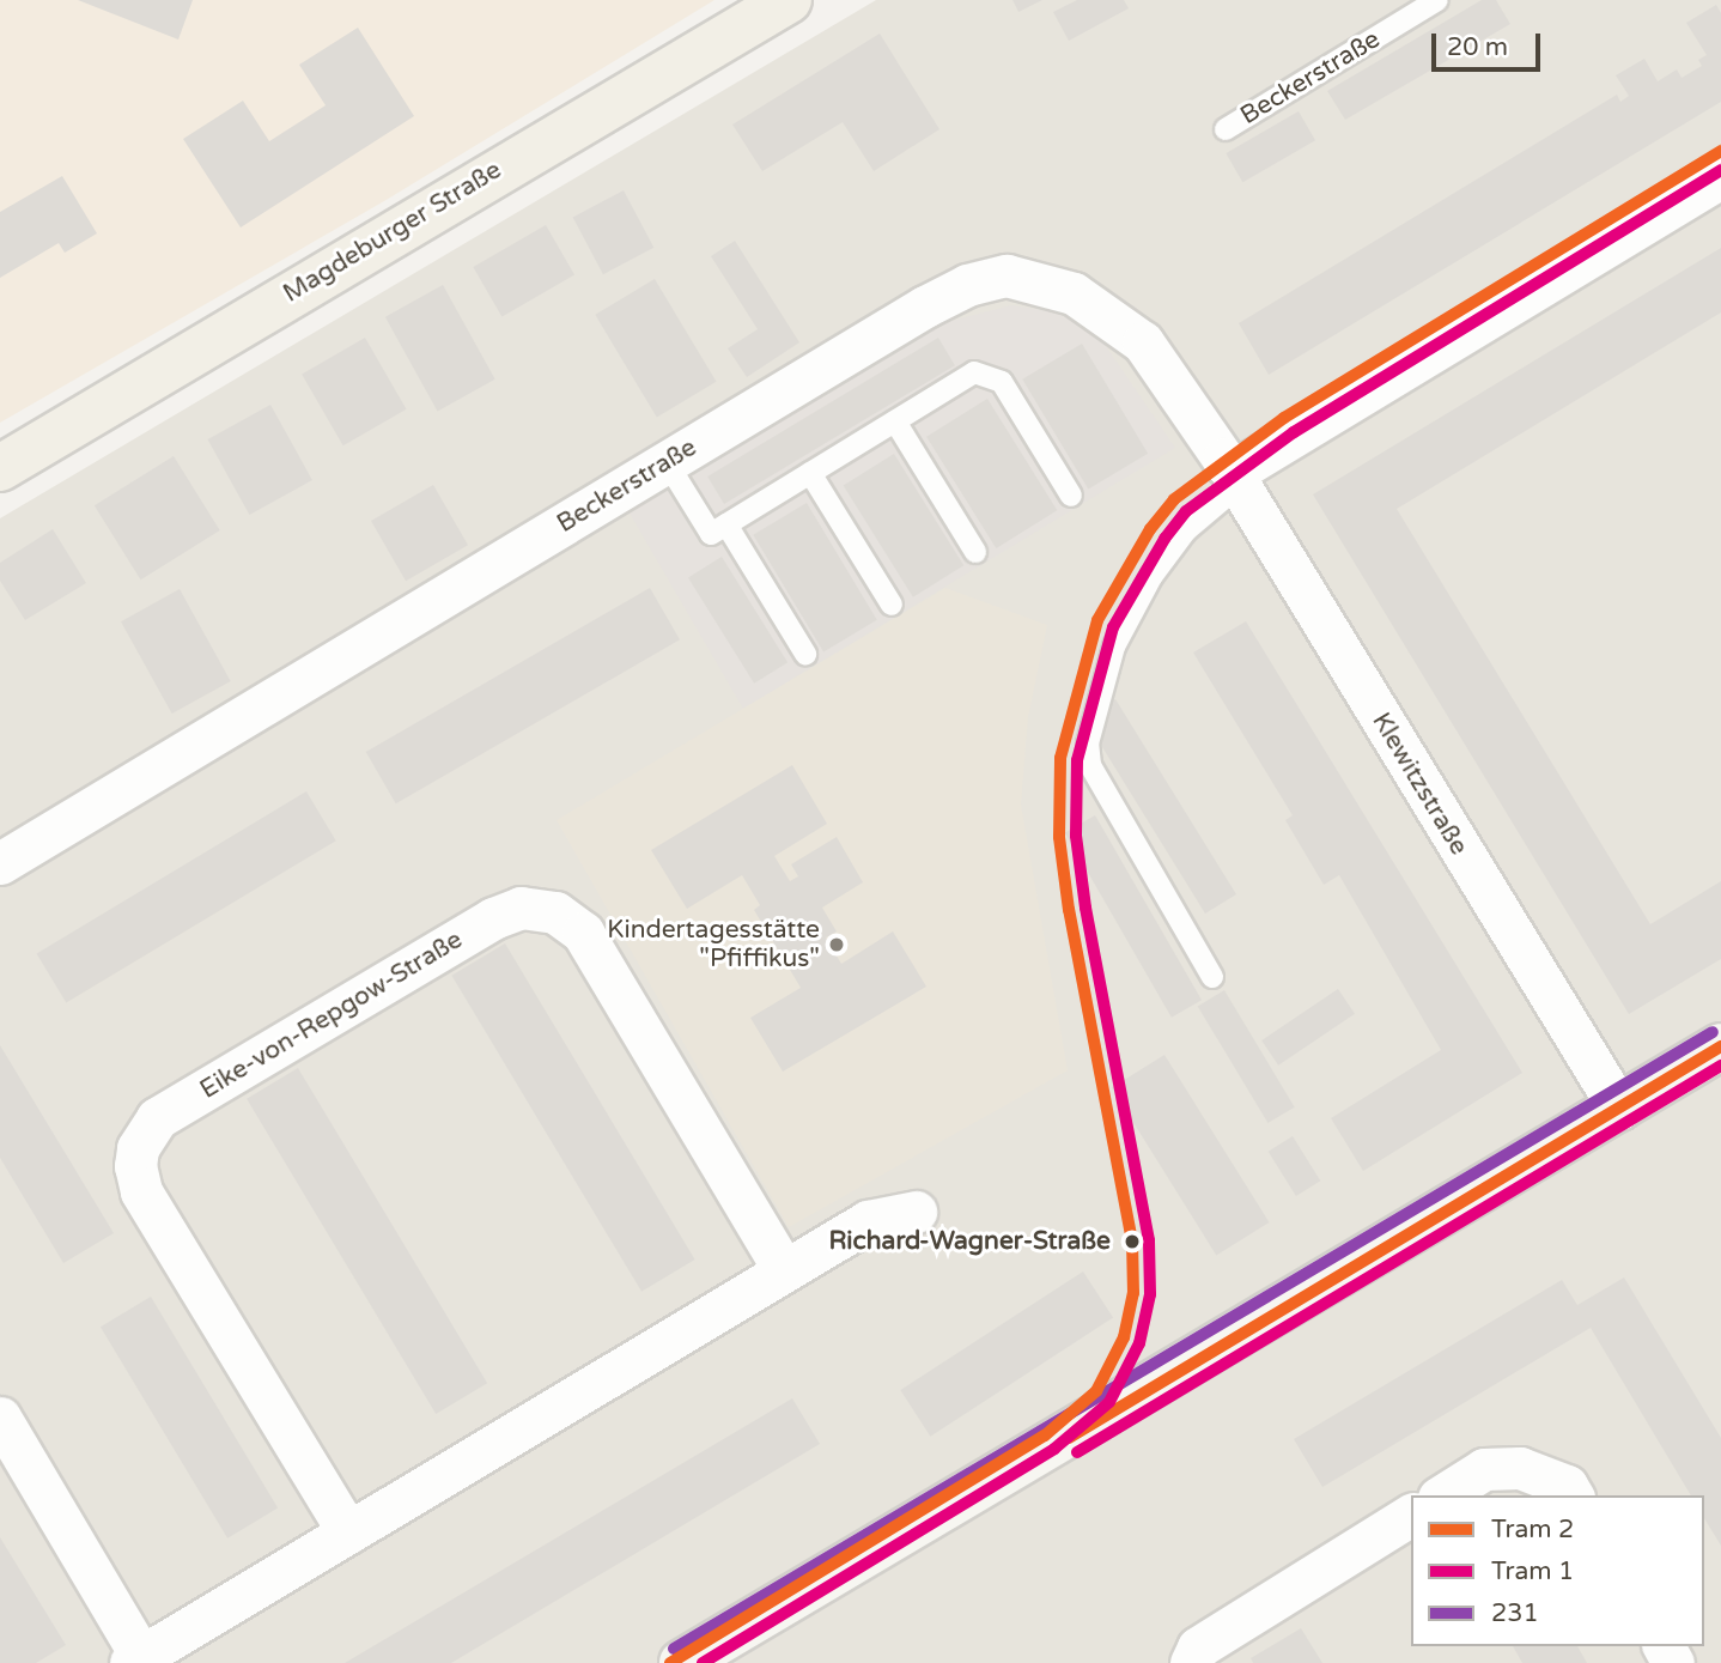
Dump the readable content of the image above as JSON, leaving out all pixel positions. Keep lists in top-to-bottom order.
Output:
{
  "streets": {
    "main road": ["Magdeburger Straße"],
    "street": ["Beckerstraße", "Klewitzstraße", "Eike-von-Repgow-Straße"]
  },
  "crossings": [
    ["Beckerstraße", "Klewitzstraße"]
  ],
  "places": ["Kindertagesstätte \"Pfiffikus\"", "Richard-Wagner-Straße"],
  "lines": ["tram line 2", "tram line 1", "transit line 231"],
  "legend": ["Tram 2", "Tram 1", "231"],
  "scale_bar": "20 m"
}
